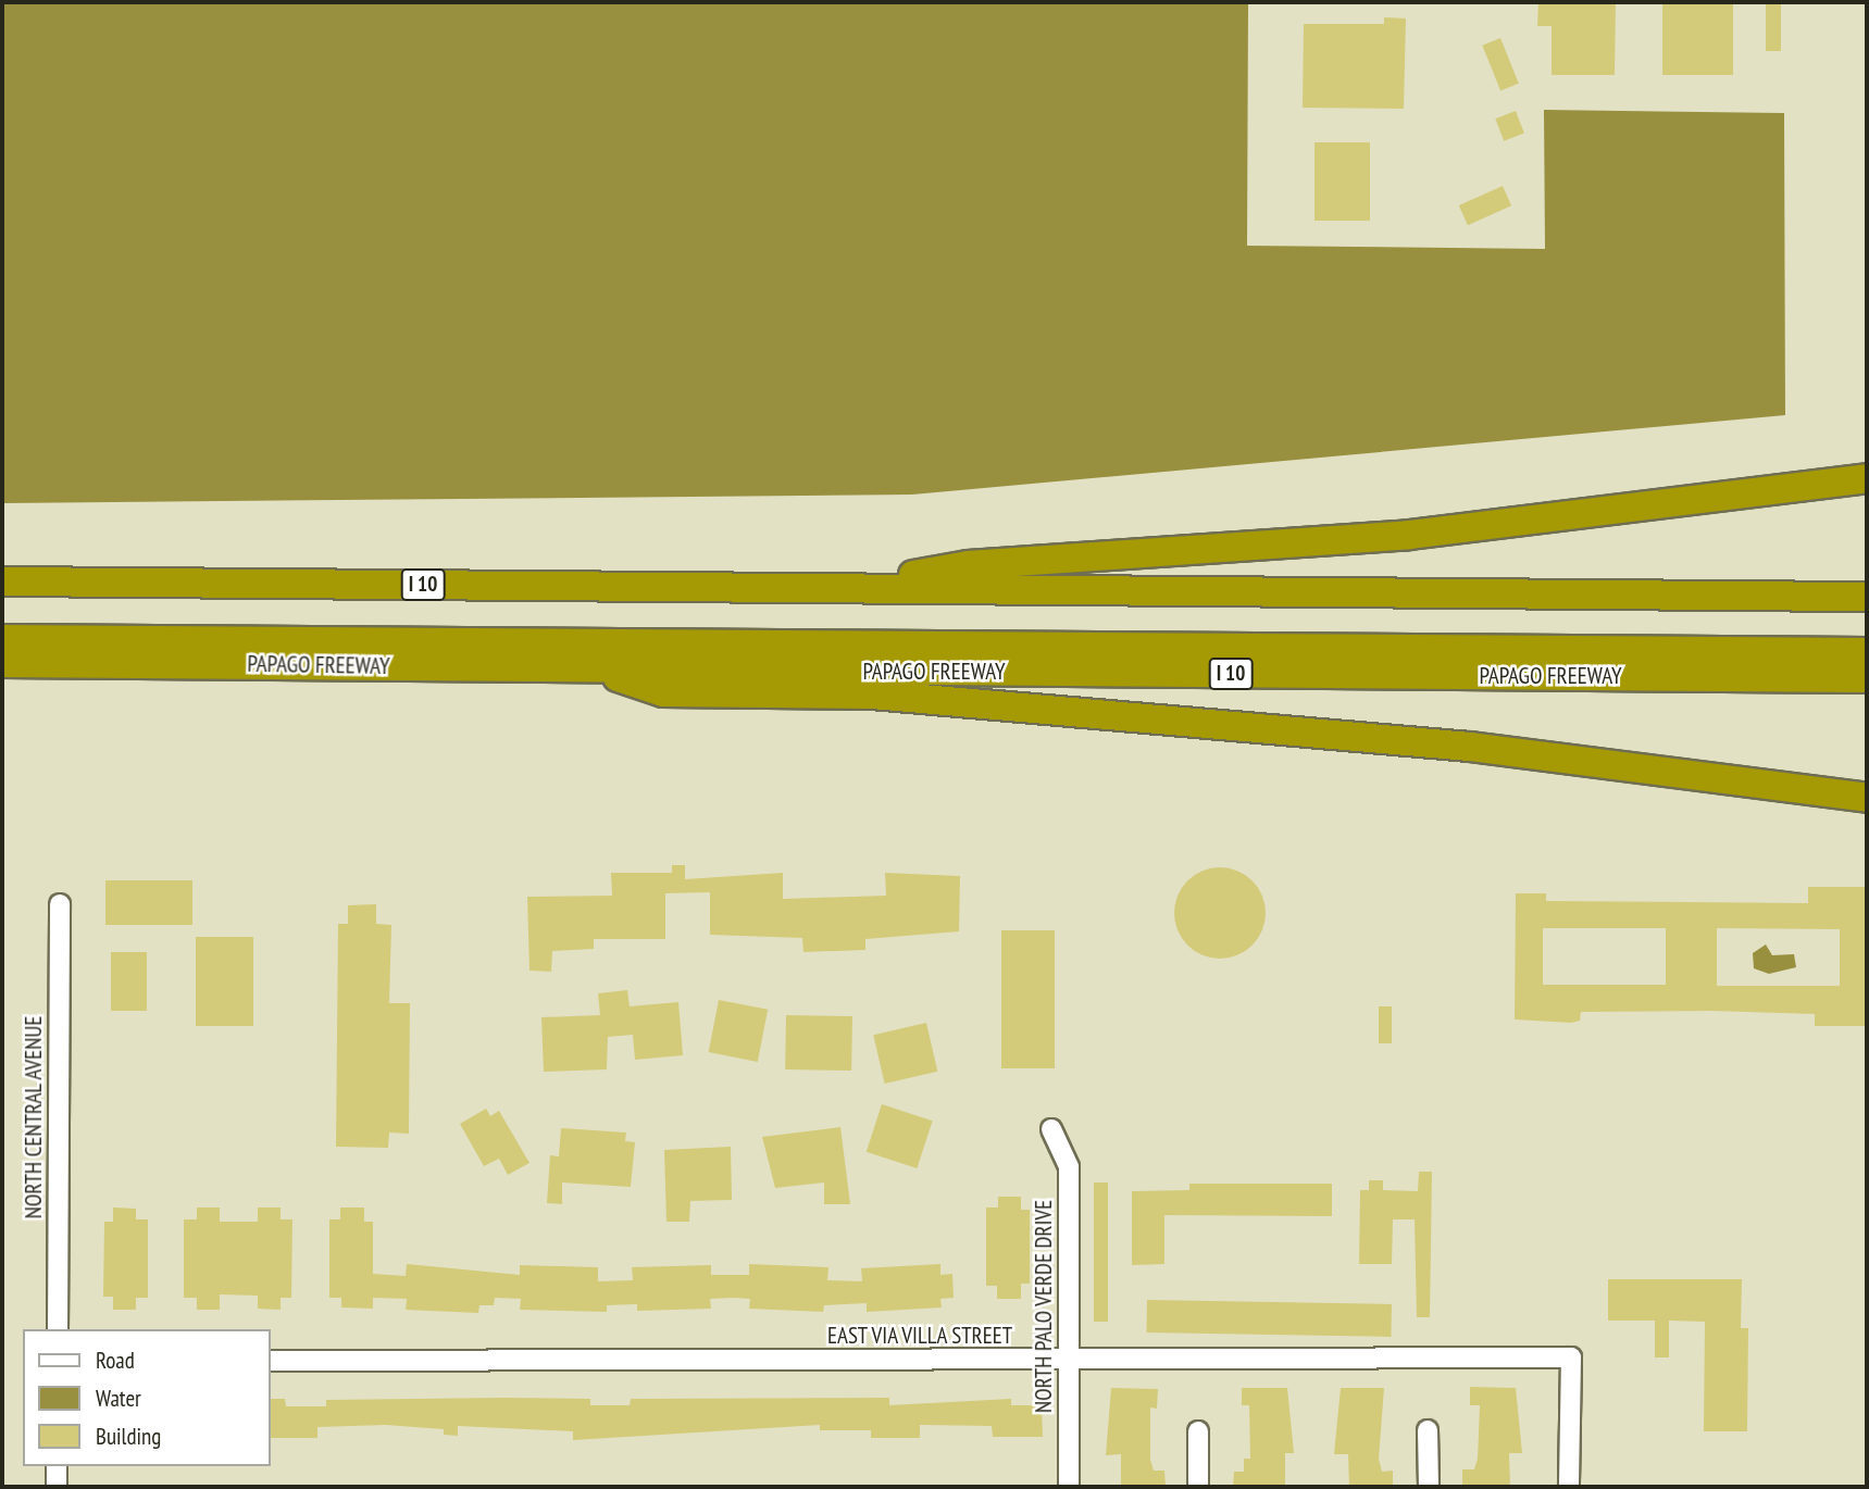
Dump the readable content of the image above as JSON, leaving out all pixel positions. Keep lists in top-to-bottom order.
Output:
{
  "streets": {
    "highway": ["I 10", "PAPAGO FREEWAY"],
    "street": ["NORTH CENTRAL AVENUE", "NORTH PALO VERDE DRIVE", "EAST VIA VILLA STREET"]
  },
  "crossings": [
    ["NORTH PALO VERDE DRIVE", "EAST VIA VILLA STREET"]
  ],
  "legend": ["Road", "Water", "Building"]
}
